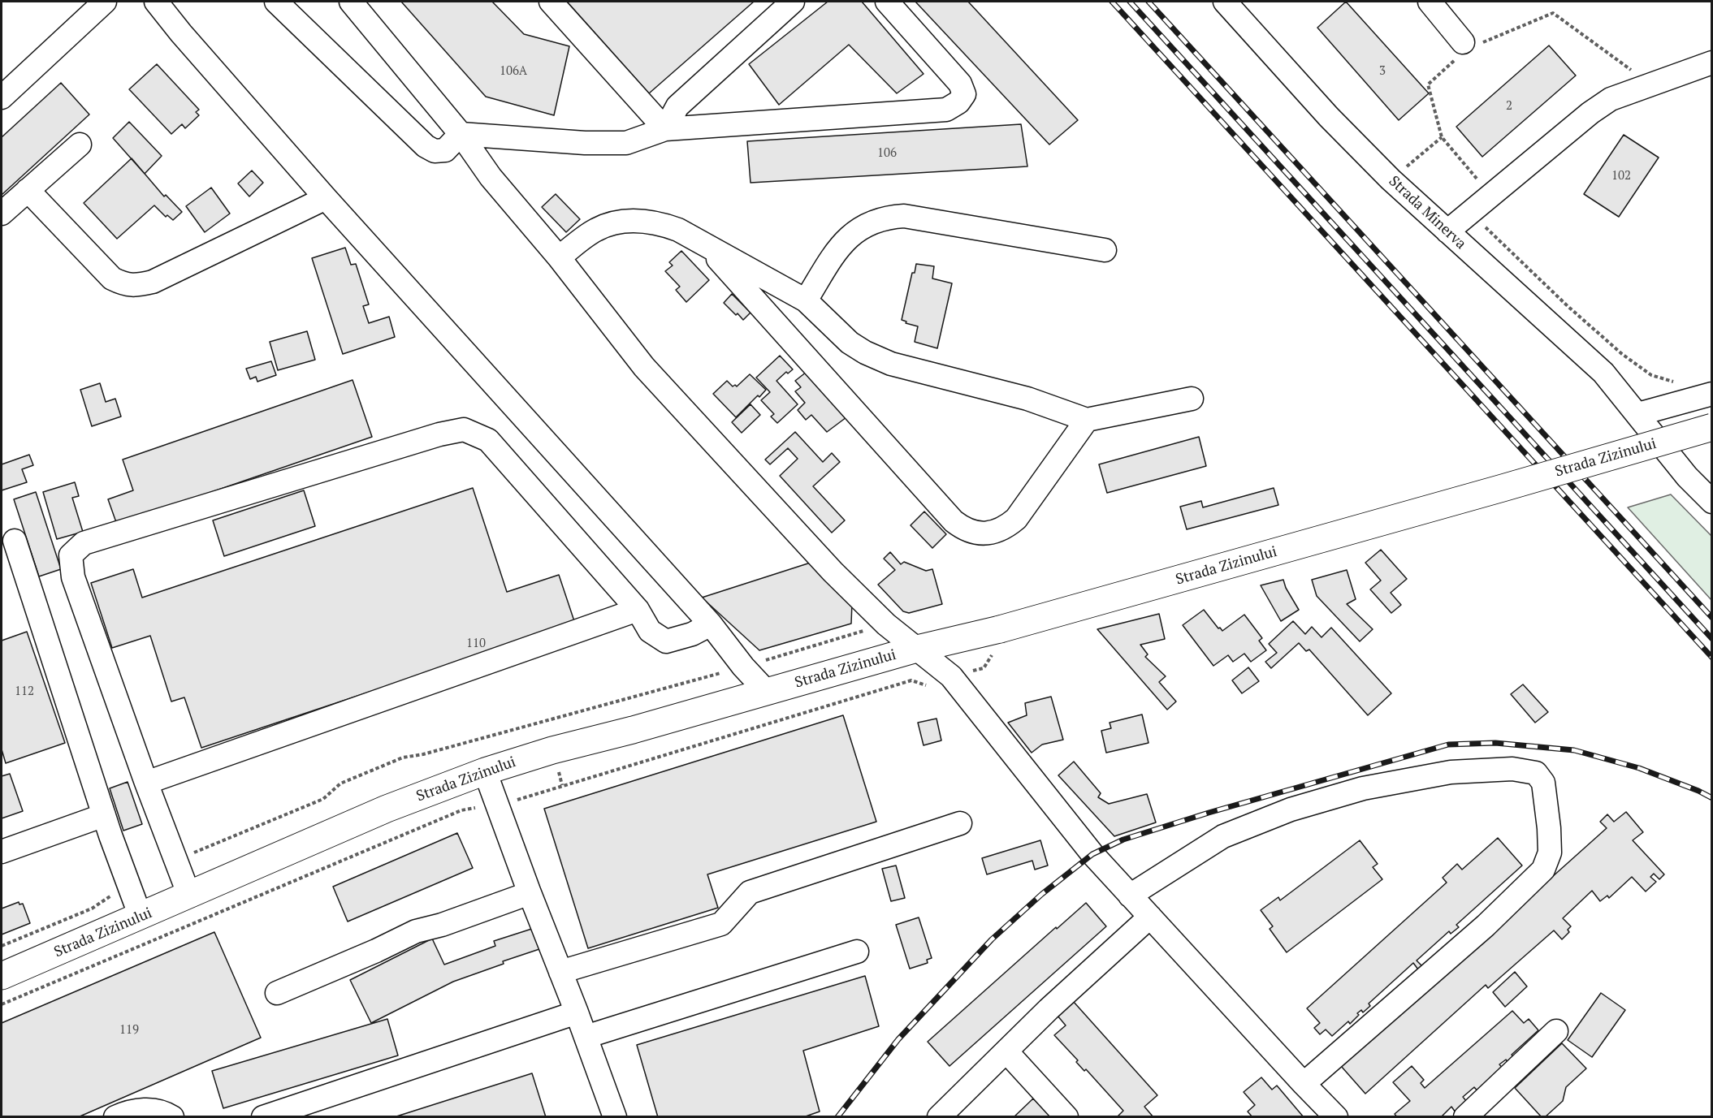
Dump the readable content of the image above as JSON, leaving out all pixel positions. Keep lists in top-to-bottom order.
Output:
{
  "streets": {
    "main road": ["Strada Zizinului"],
    "street": ["Strada Minerva"]
  },
  "house_numbers": [
    "106A",
    "3",
    "2",
    "106",
    "102",
    "110",
    "112",
    "119"
  ]
}
